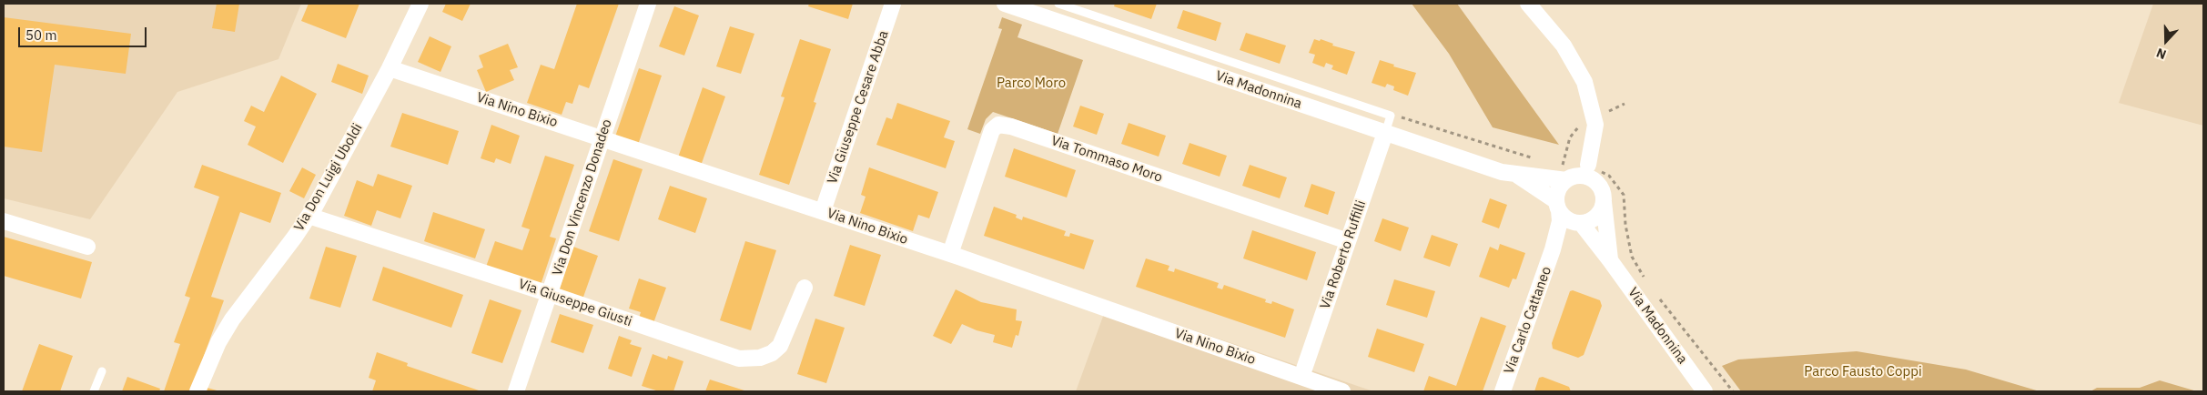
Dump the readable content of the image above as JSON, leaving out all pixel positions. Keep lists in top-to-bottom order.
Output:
{
  "streets": {
    "street": [
      "Via Madonnina",
      "Via Giuseppe Cesare Abba",
      "Via Nino Bixio",
      "Via Tommaso Moro",
      "Via Don Luigi Uboldi",
      "Via Don Vincenzo Donadeo",
      "Via Roberto Ruffilli",
      "Via Giuseppe Giusti",
      "Via Carlo Cattaneo"
    ]
  },
  "crossings": [
    ["Via Madonnina", "Via Roberto Ruffilli"],
    ["Via Madonnina", "Via Carlo Cattaneo"],
    ["Via Giuseppe Cesare Abba", "Via Nino Bixio"],
    ["Via Nino Bixio", "Via Tommaso Moro"],
    ["Via Nino Bixio", "Via Don Luigi Uboldi"],
    ["Via Nino Bixio", "Via Don Vincenzo Donadeo"],
    ["Via Nino Bixio", "Via Roberto Ruffilli"],
    ["Via Tommaso Moro", "Via Roberto Ruffilli"],
    ["Via Don Luigi Uboldi", "Via Giuseppe Giusti"],
    ["Via Don Vincenzo Donadeo", "Via Giuseppe Giusti"]
  ],
  "parks": ["Parco Moro", "Parco Fausto Coppi"],
  "scale_bar": "50 m",
  "north": "bottom"
}
